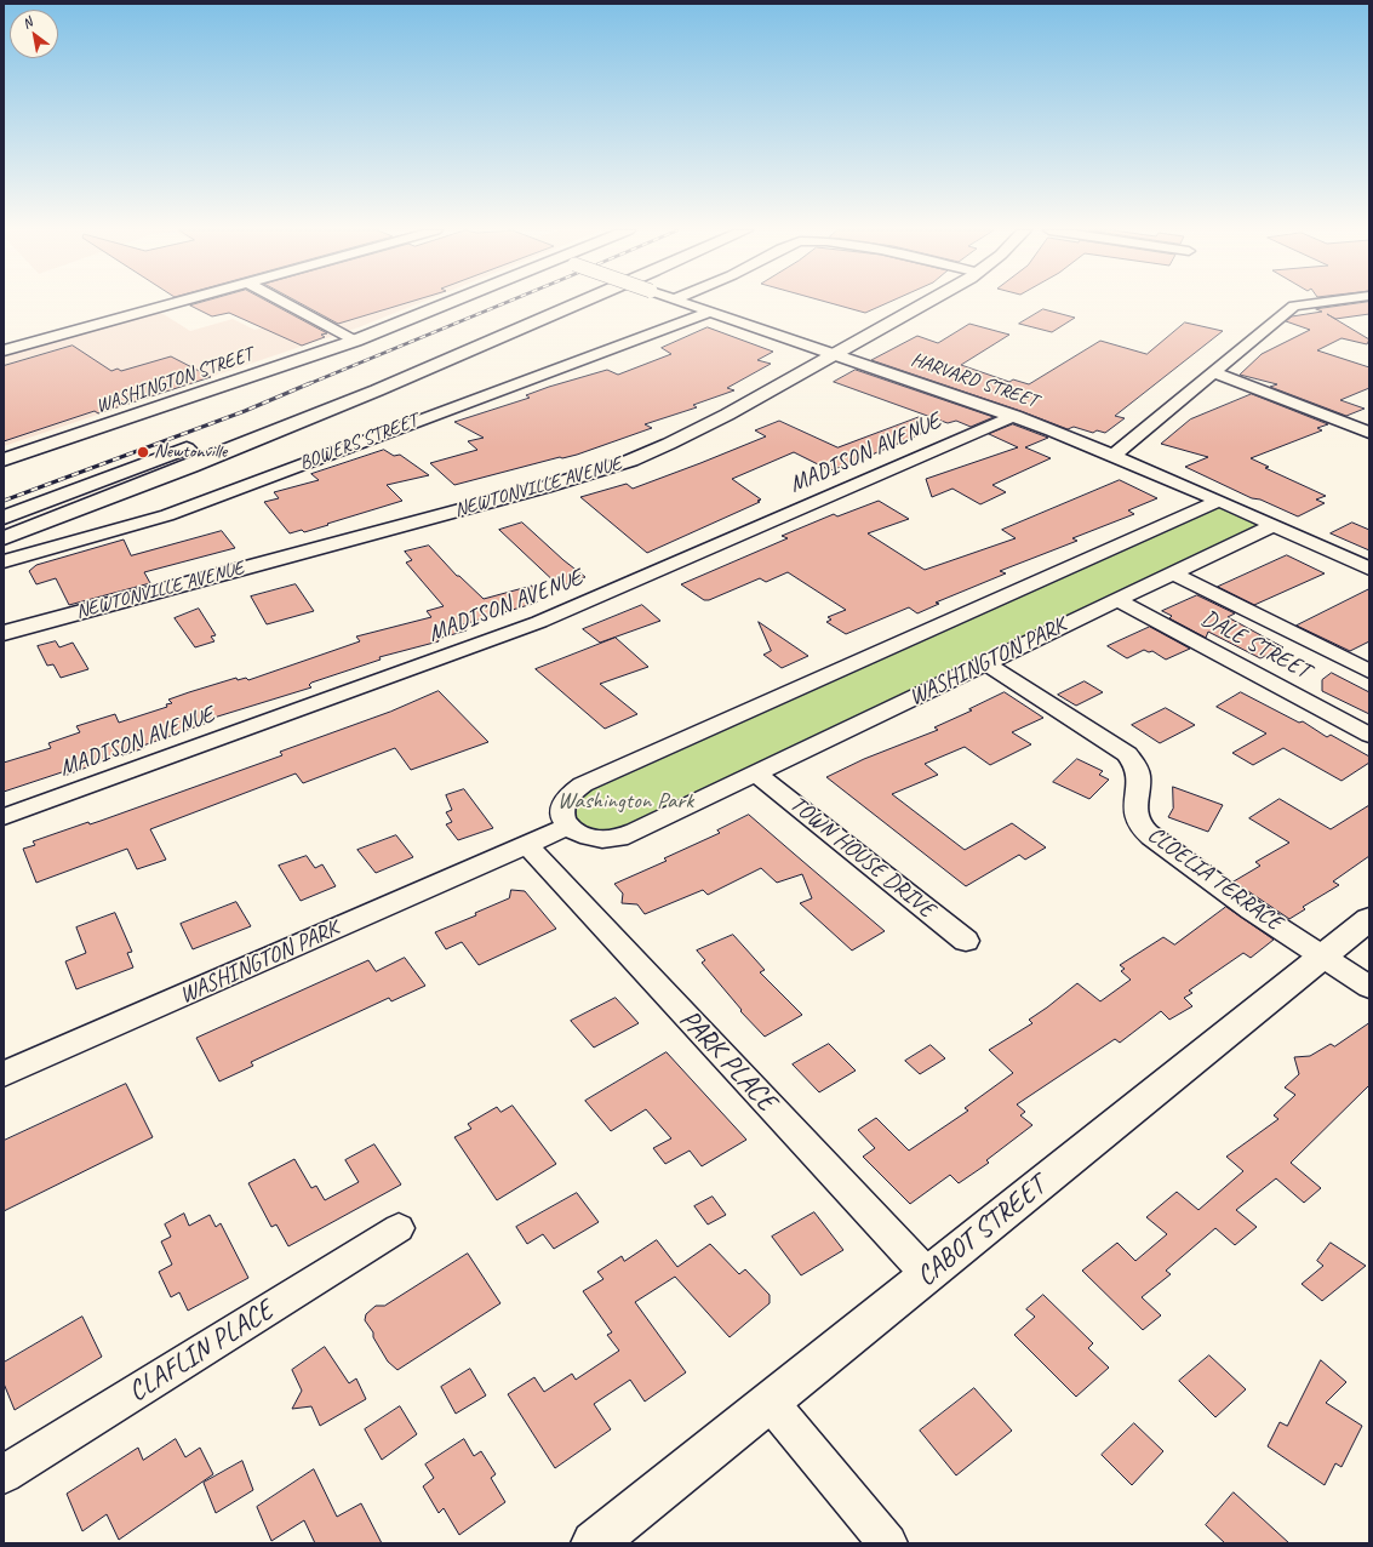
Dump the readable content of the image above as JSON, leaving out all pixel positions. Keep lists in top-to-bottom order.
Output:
{
  "streets": {
    "main road": ["WASHINGTON STREET", "NEWTONVILLE AVENUE", "CABOT STREET"],
    "street": [
      "HARVARD STREET",
      "BOWERS STREET",
      "MADISON AVENUE",
      "DALE STREET",
      "WASHINGTON PARK",
      "TOWN HOUSE DRIVE",
      "CLOELIA TERRACE",
      "PARK PLACE",
      "CLAFLIN PLACE"
    ]
  },
  "crossings": [
    ["HARVARD STREET", "BOWERS STREET"],
    ["HARVARD STREET", "MADISON AVENUE"],
    ["HARVARD STREET", "NEWTONVILLE AVENUE"],
    ["HARVARD STREET", "WASHINGTON PARK"],
    ["DALE STREET", "WASHINGTON PARK"],
    ["WASHINGTON PARK", "TOWN HOUSE DRIVE"],
    ["WASHINGTON PARK", "CLOELIA TERRACE"],
    ["WASHINGTON PARK", "PARK PLACE"],
    ["CLOELIA TERRACE", "CABOT STREET"],
    ["PARK PLACE", "CABOT STREET"]
  ],
  "parks": ["Washington Park"],
  "places": ["Newtonville"],
  "north": "top left"
}
